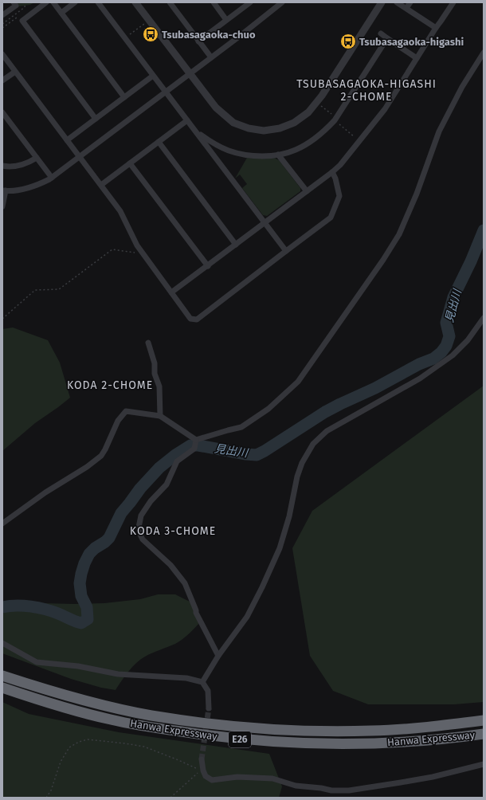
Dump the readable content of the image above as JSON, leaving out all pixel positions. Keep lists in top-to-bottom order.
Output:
{
  "streets": {
    "highway": ["Hanwa Expressway", "E26"]
  },
  "districts": ["TSUBASAGAOKA-HIGASHI 2-CHOME", "KODA 2-CHOME", "KODA 3-CHOME"],
  "water": ["見出川"],
  "places": {
    "bus stop": ["Tsubasagaoka-chuo", "Tsubasagaoka-higashi"]
  }
}
